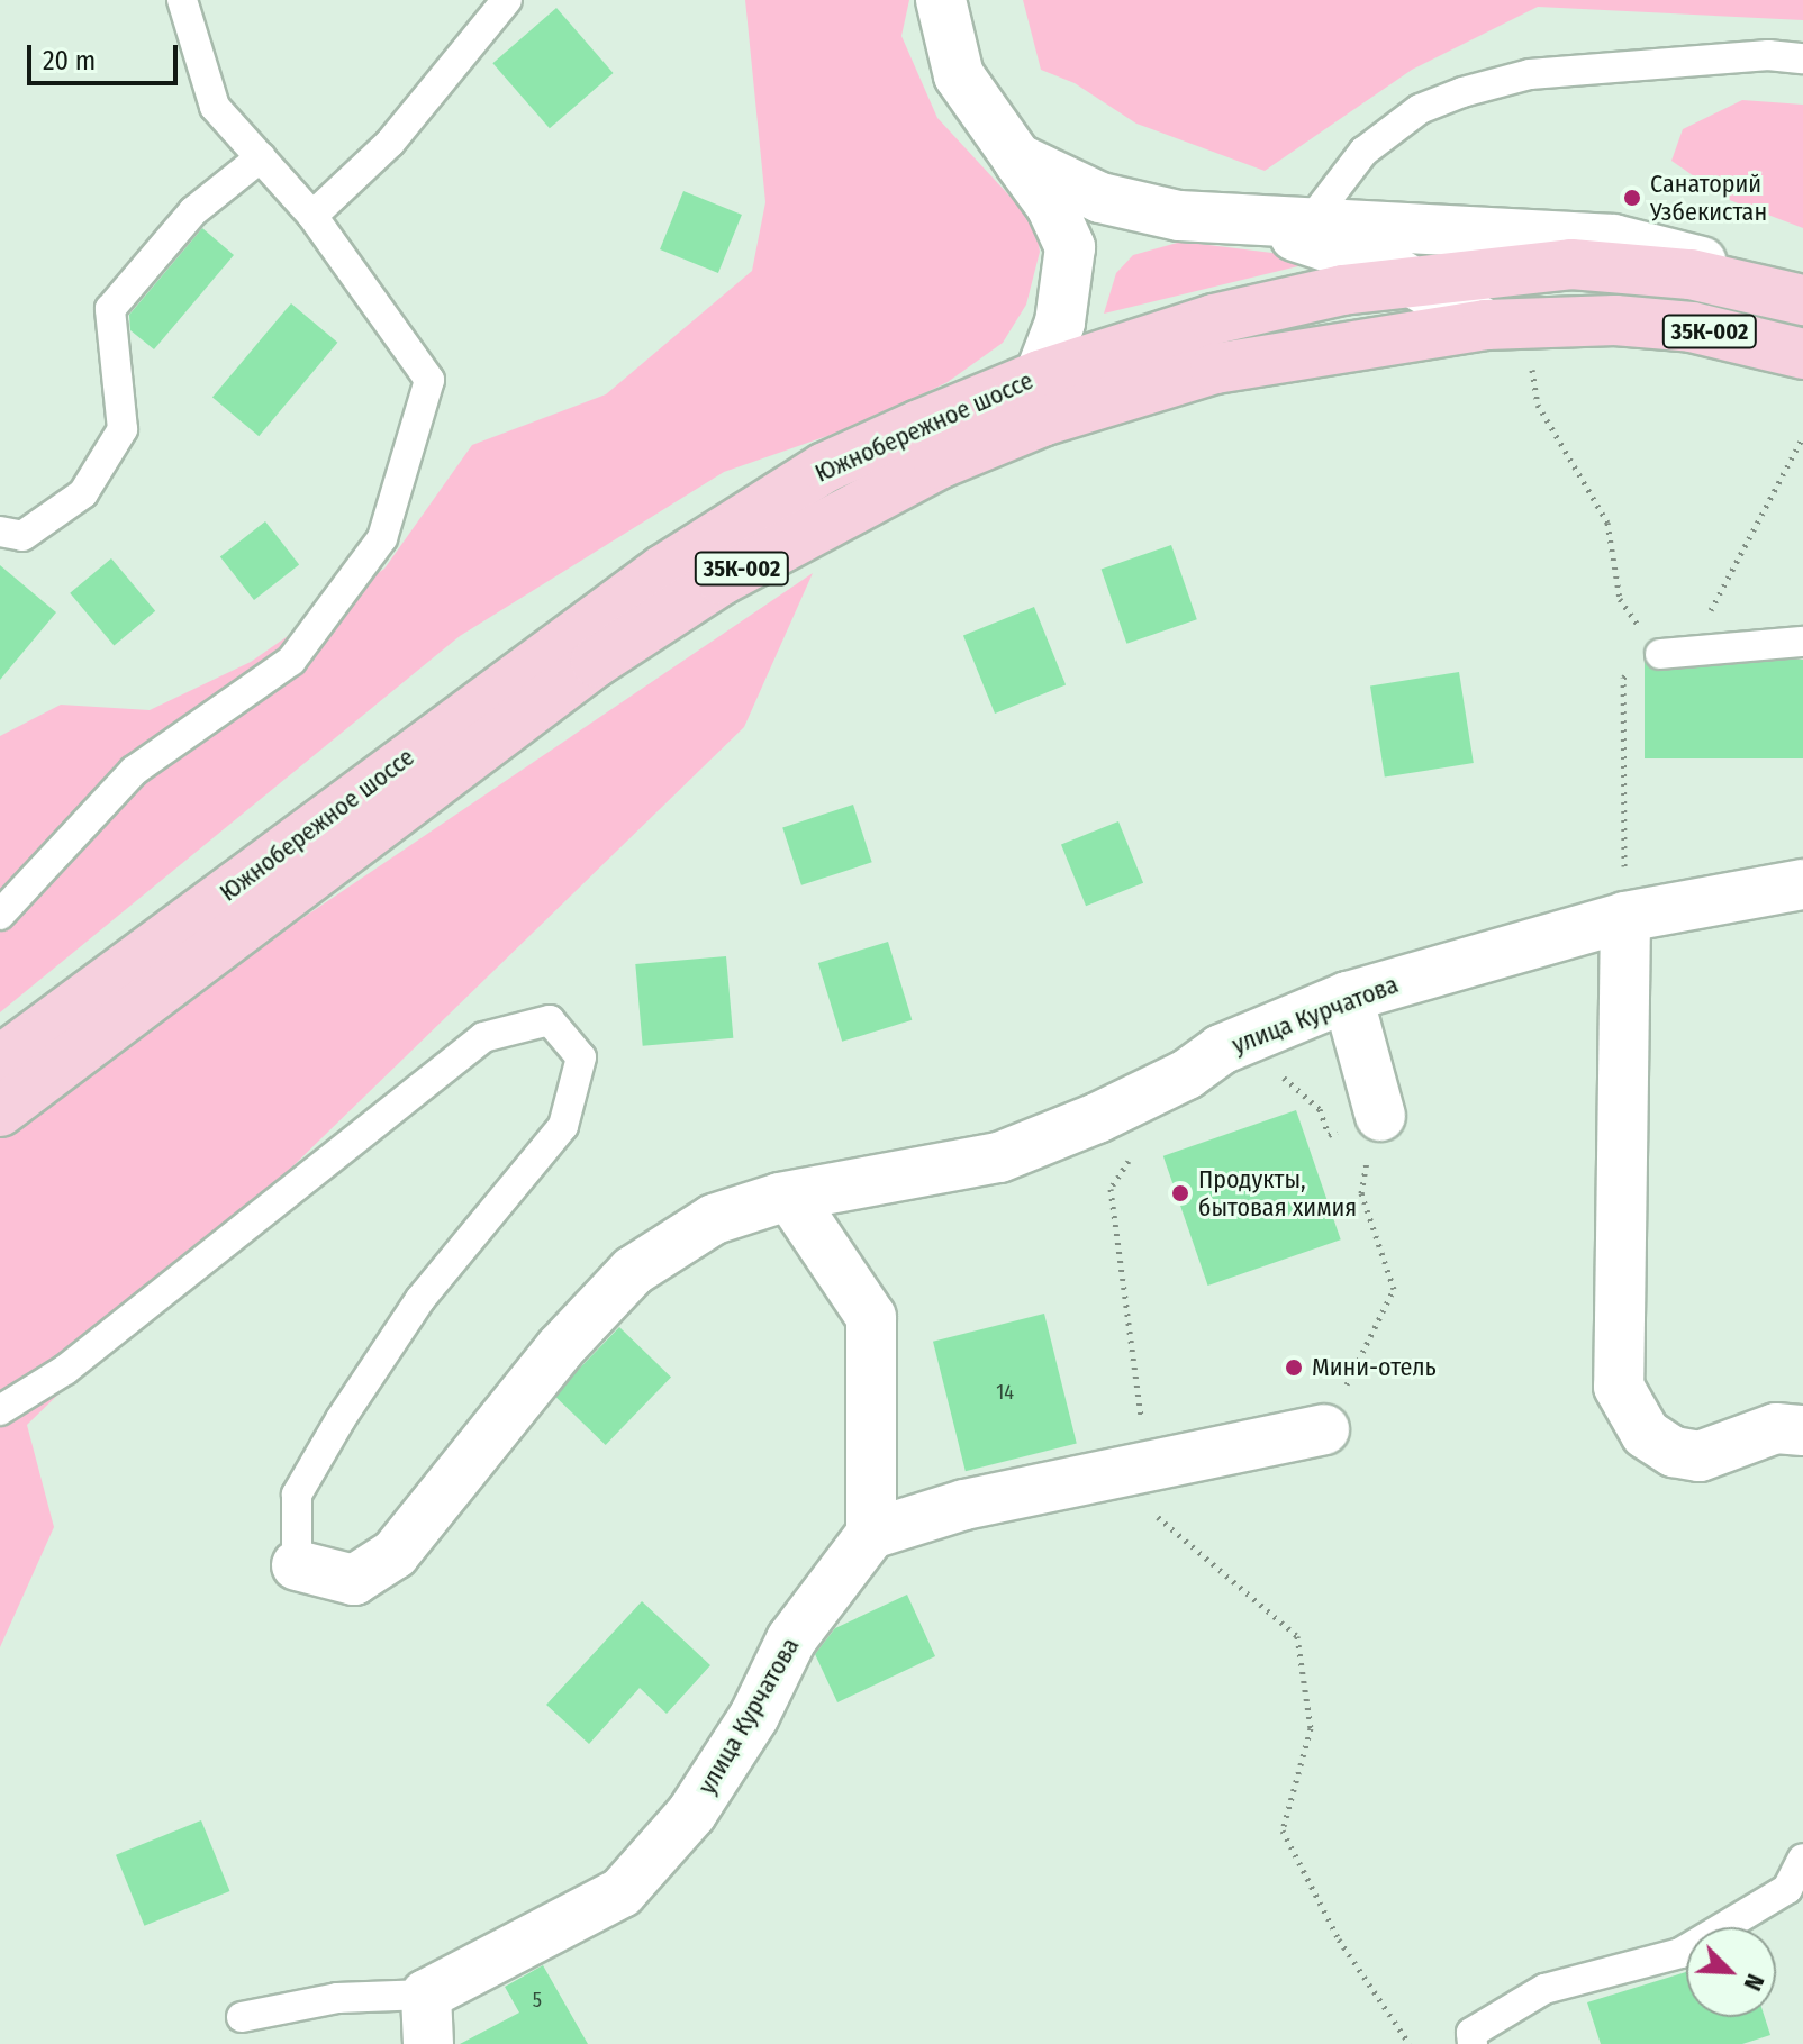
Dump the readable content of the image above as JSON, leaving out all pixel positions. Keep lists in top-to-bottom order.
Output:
{
  "streets": {
    "highway": ["35К-002", "Южнобережное шоссе"],
    "street": ["улица Курчатова"]
  },
  "places": ["Санаторий Узбекистан", "Продукты, бытовая химия", "Мини-отель"],
  "house_numbers": ["14", "5"],
  "scale_bar": "20 m",
  "north": "bottom right"
}
